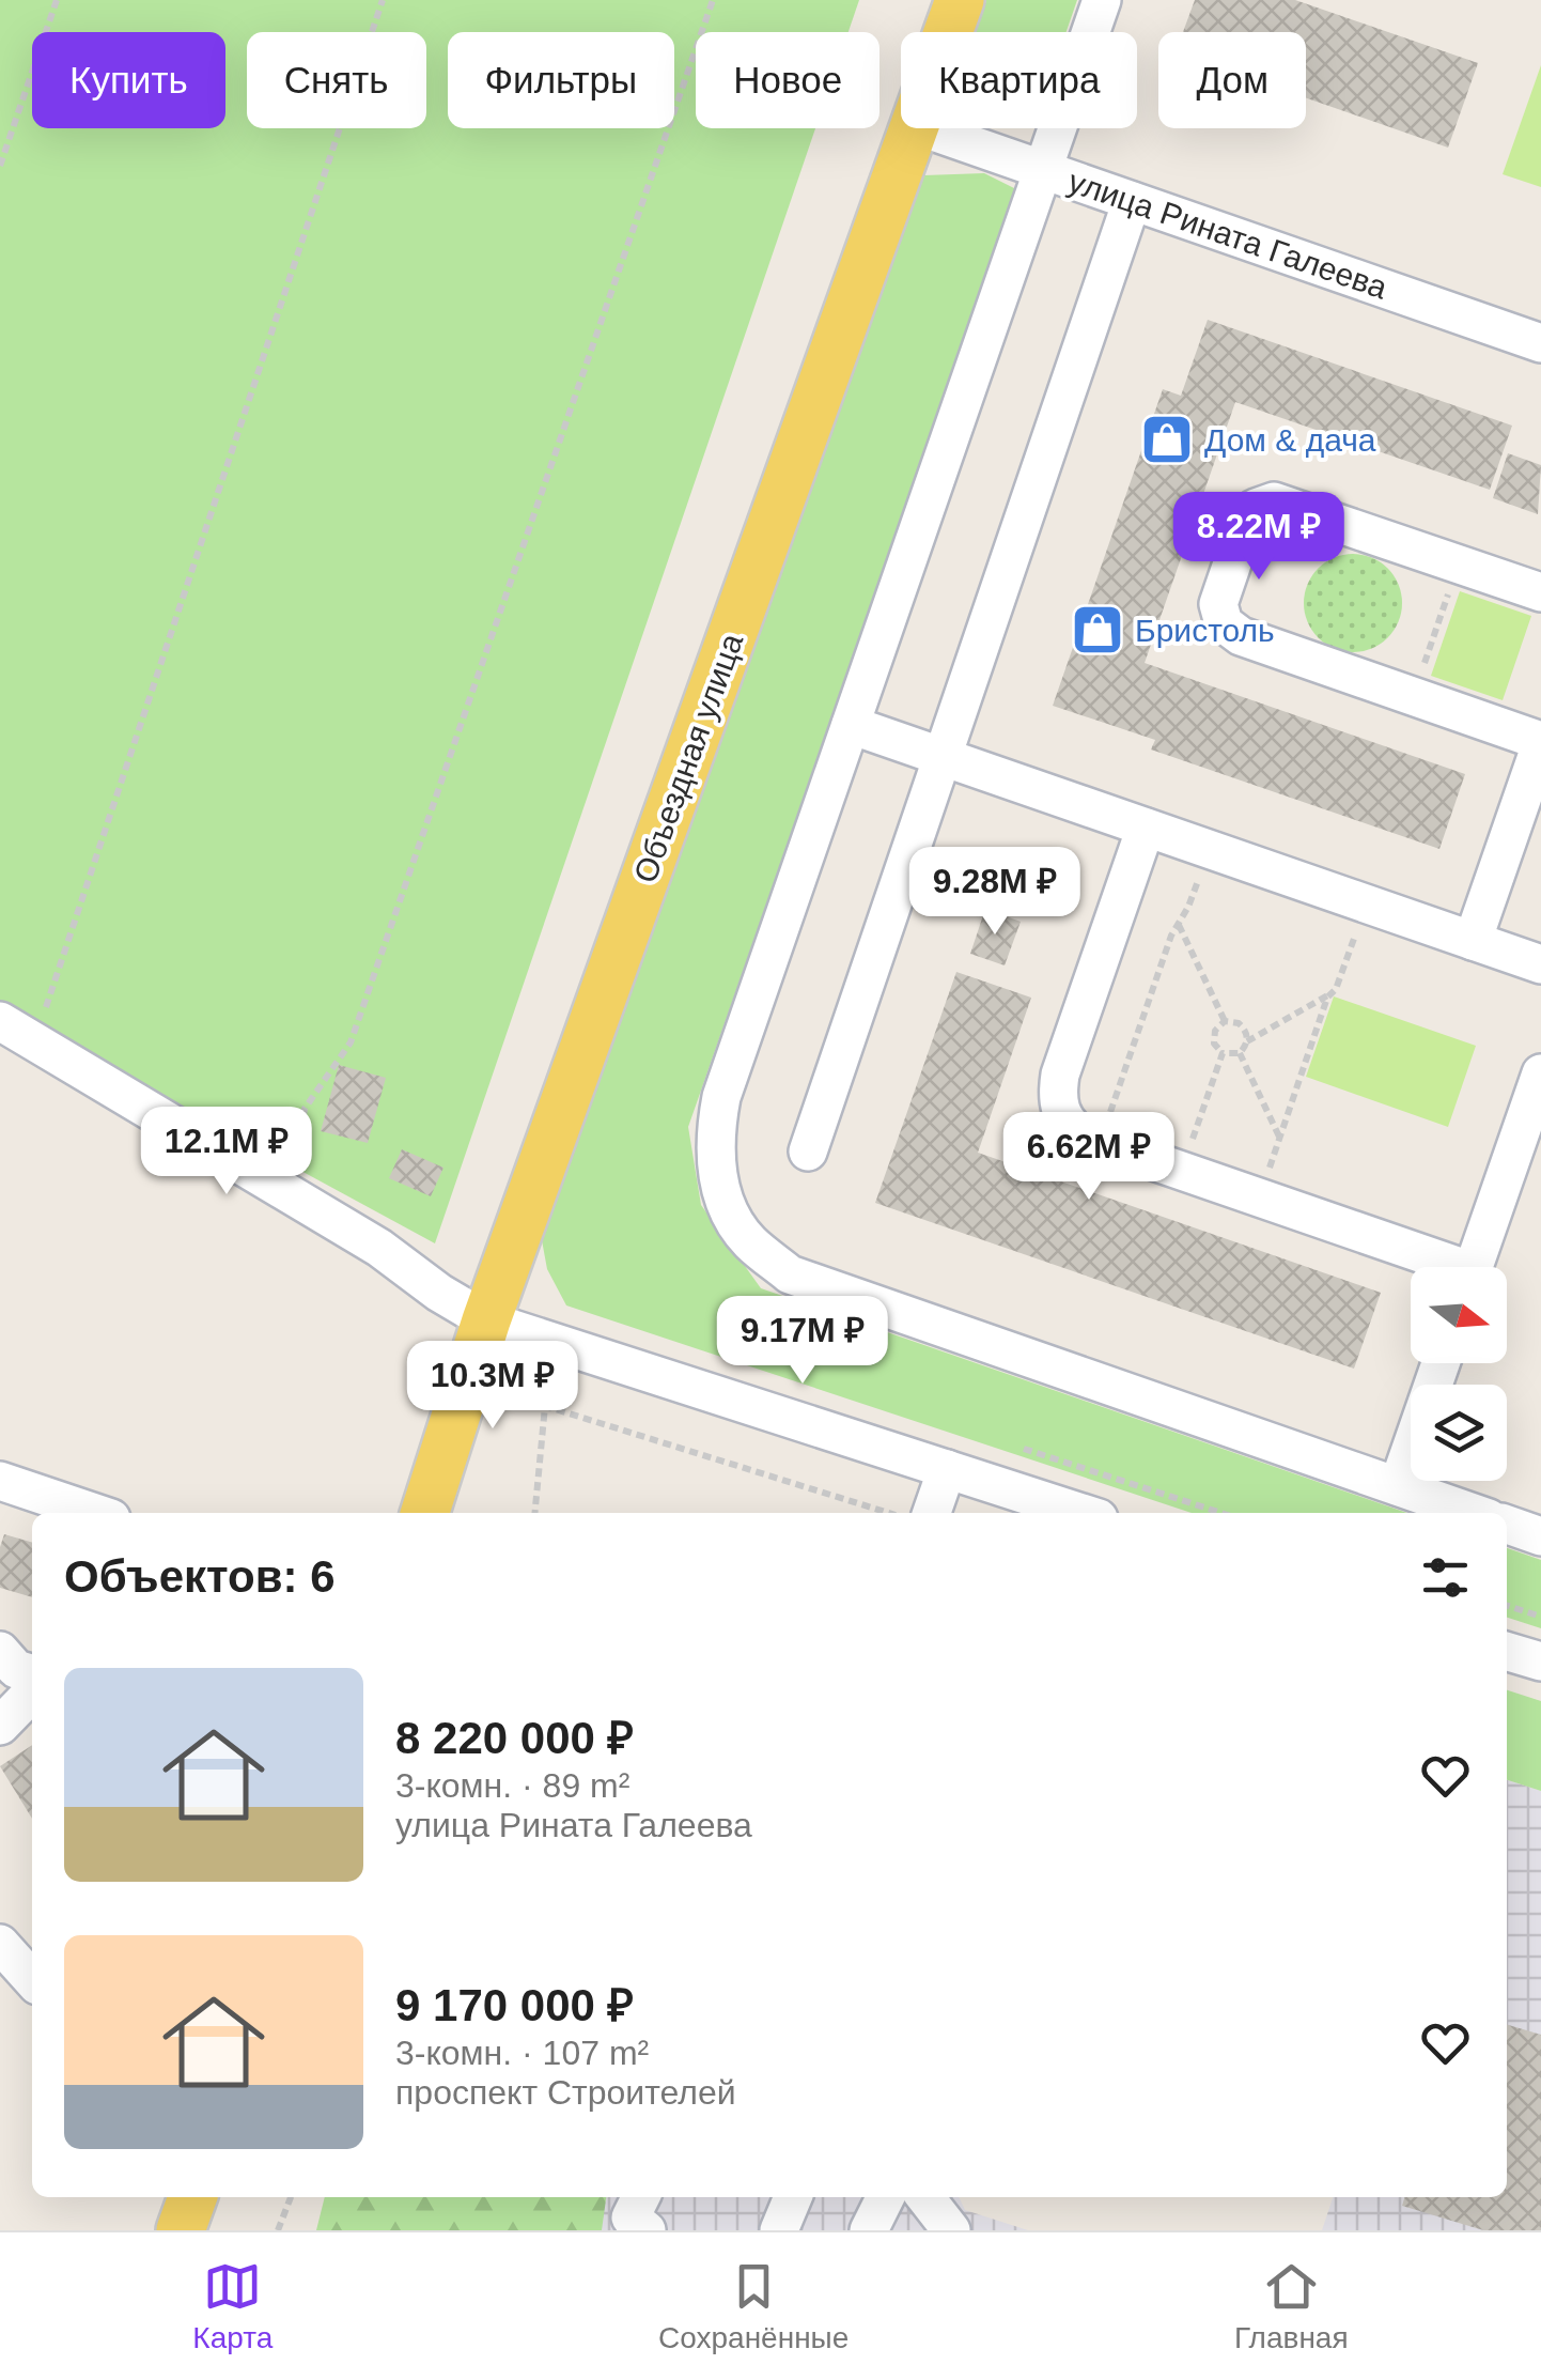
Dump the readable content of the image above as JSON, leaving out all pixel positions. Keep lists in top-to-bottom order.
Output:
{
  "streets": {
    "main road": ["Объездная улица"],
    "street": ["улица Рината Галеева"]
  },
  "places": {
    "shop": ["Дом & дача", "Бристоль"]
  },
  "north": "right",
  "page": {
    "chip": [
      "Купить",
      "Снять",
      "Фильтры",
      "Новое",
      "Квартира",
      "Дом"
    ],
    "price": [
      "8.22M ₽",
      "9.28M ₽",
      "12.1M ₽",
      "6.62M ₽",
      "9.17M ₽",
      "10.3M ₽"
    ],
    "heading": "Объектов: 6",
    "list": [
      {
        "name": "8 220 000 ₽",
        "note": "3-комн. · 89 m² · улица Рината Галеева"
      },
      {
        "name": "9 170 000 ₽",
        "note": "3-комн. · 107 m² · проспект Строителей"
      }
    ],
    "tabs": ["Карта", "Сохранённые", "Главная"]
  }
}
